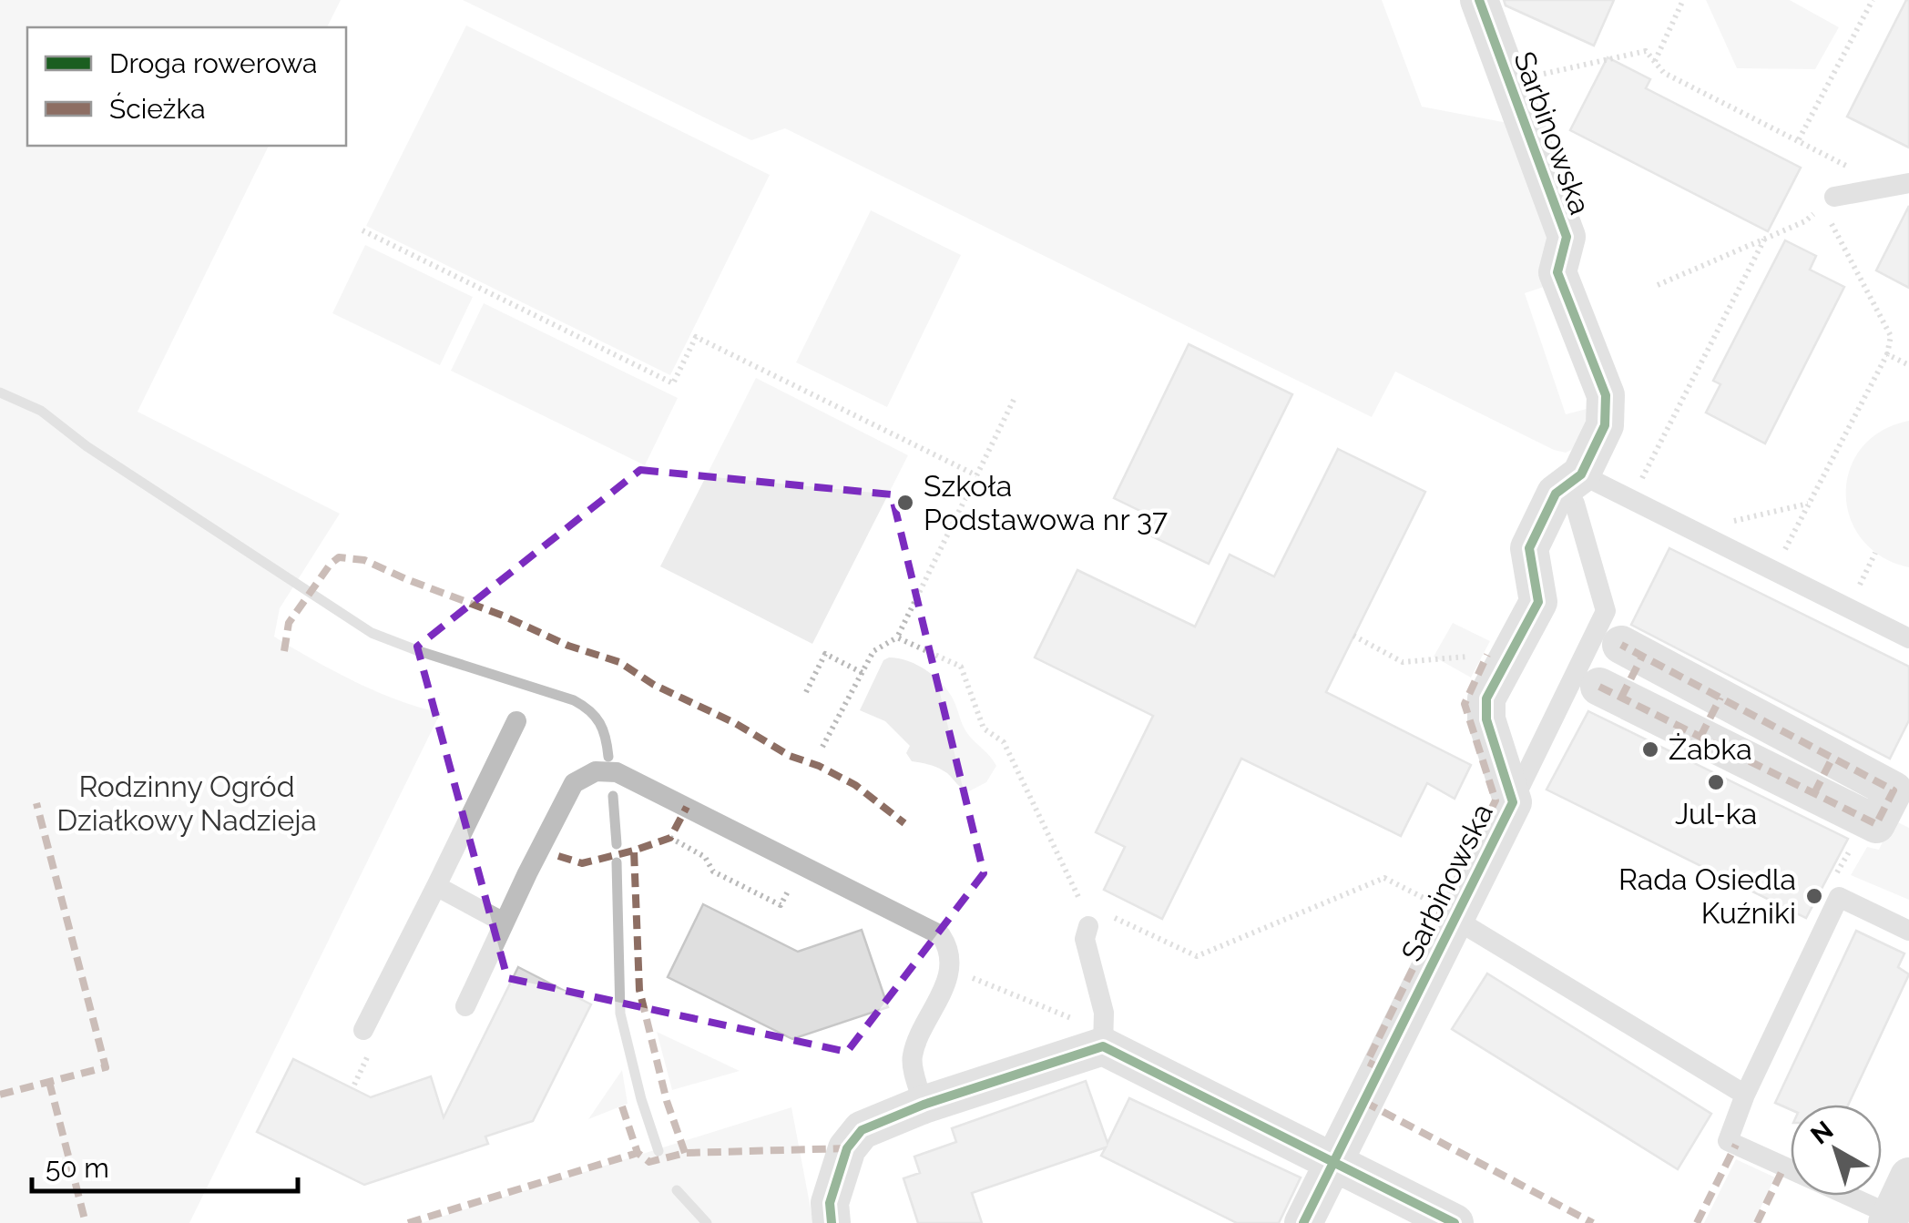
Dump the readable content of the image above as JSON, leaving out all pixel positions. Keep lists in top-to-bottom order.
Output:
{
  "streets": {
    "street": ["Sarbinowska"]
  },
  "parks": ["Rodzinny Ogród Działkowy Nadzieja"],
  "places": [
    "Szkoła Podstawowa nr 37",
    "Żabka",
    "Jul-ka",
    "Rada Osiedla Kuźniki"
  ],
  "legend": ["Droga rowerowa", "Ścieżka"],
  "scale_bar": "50 m",
  "north": "top left"
}
